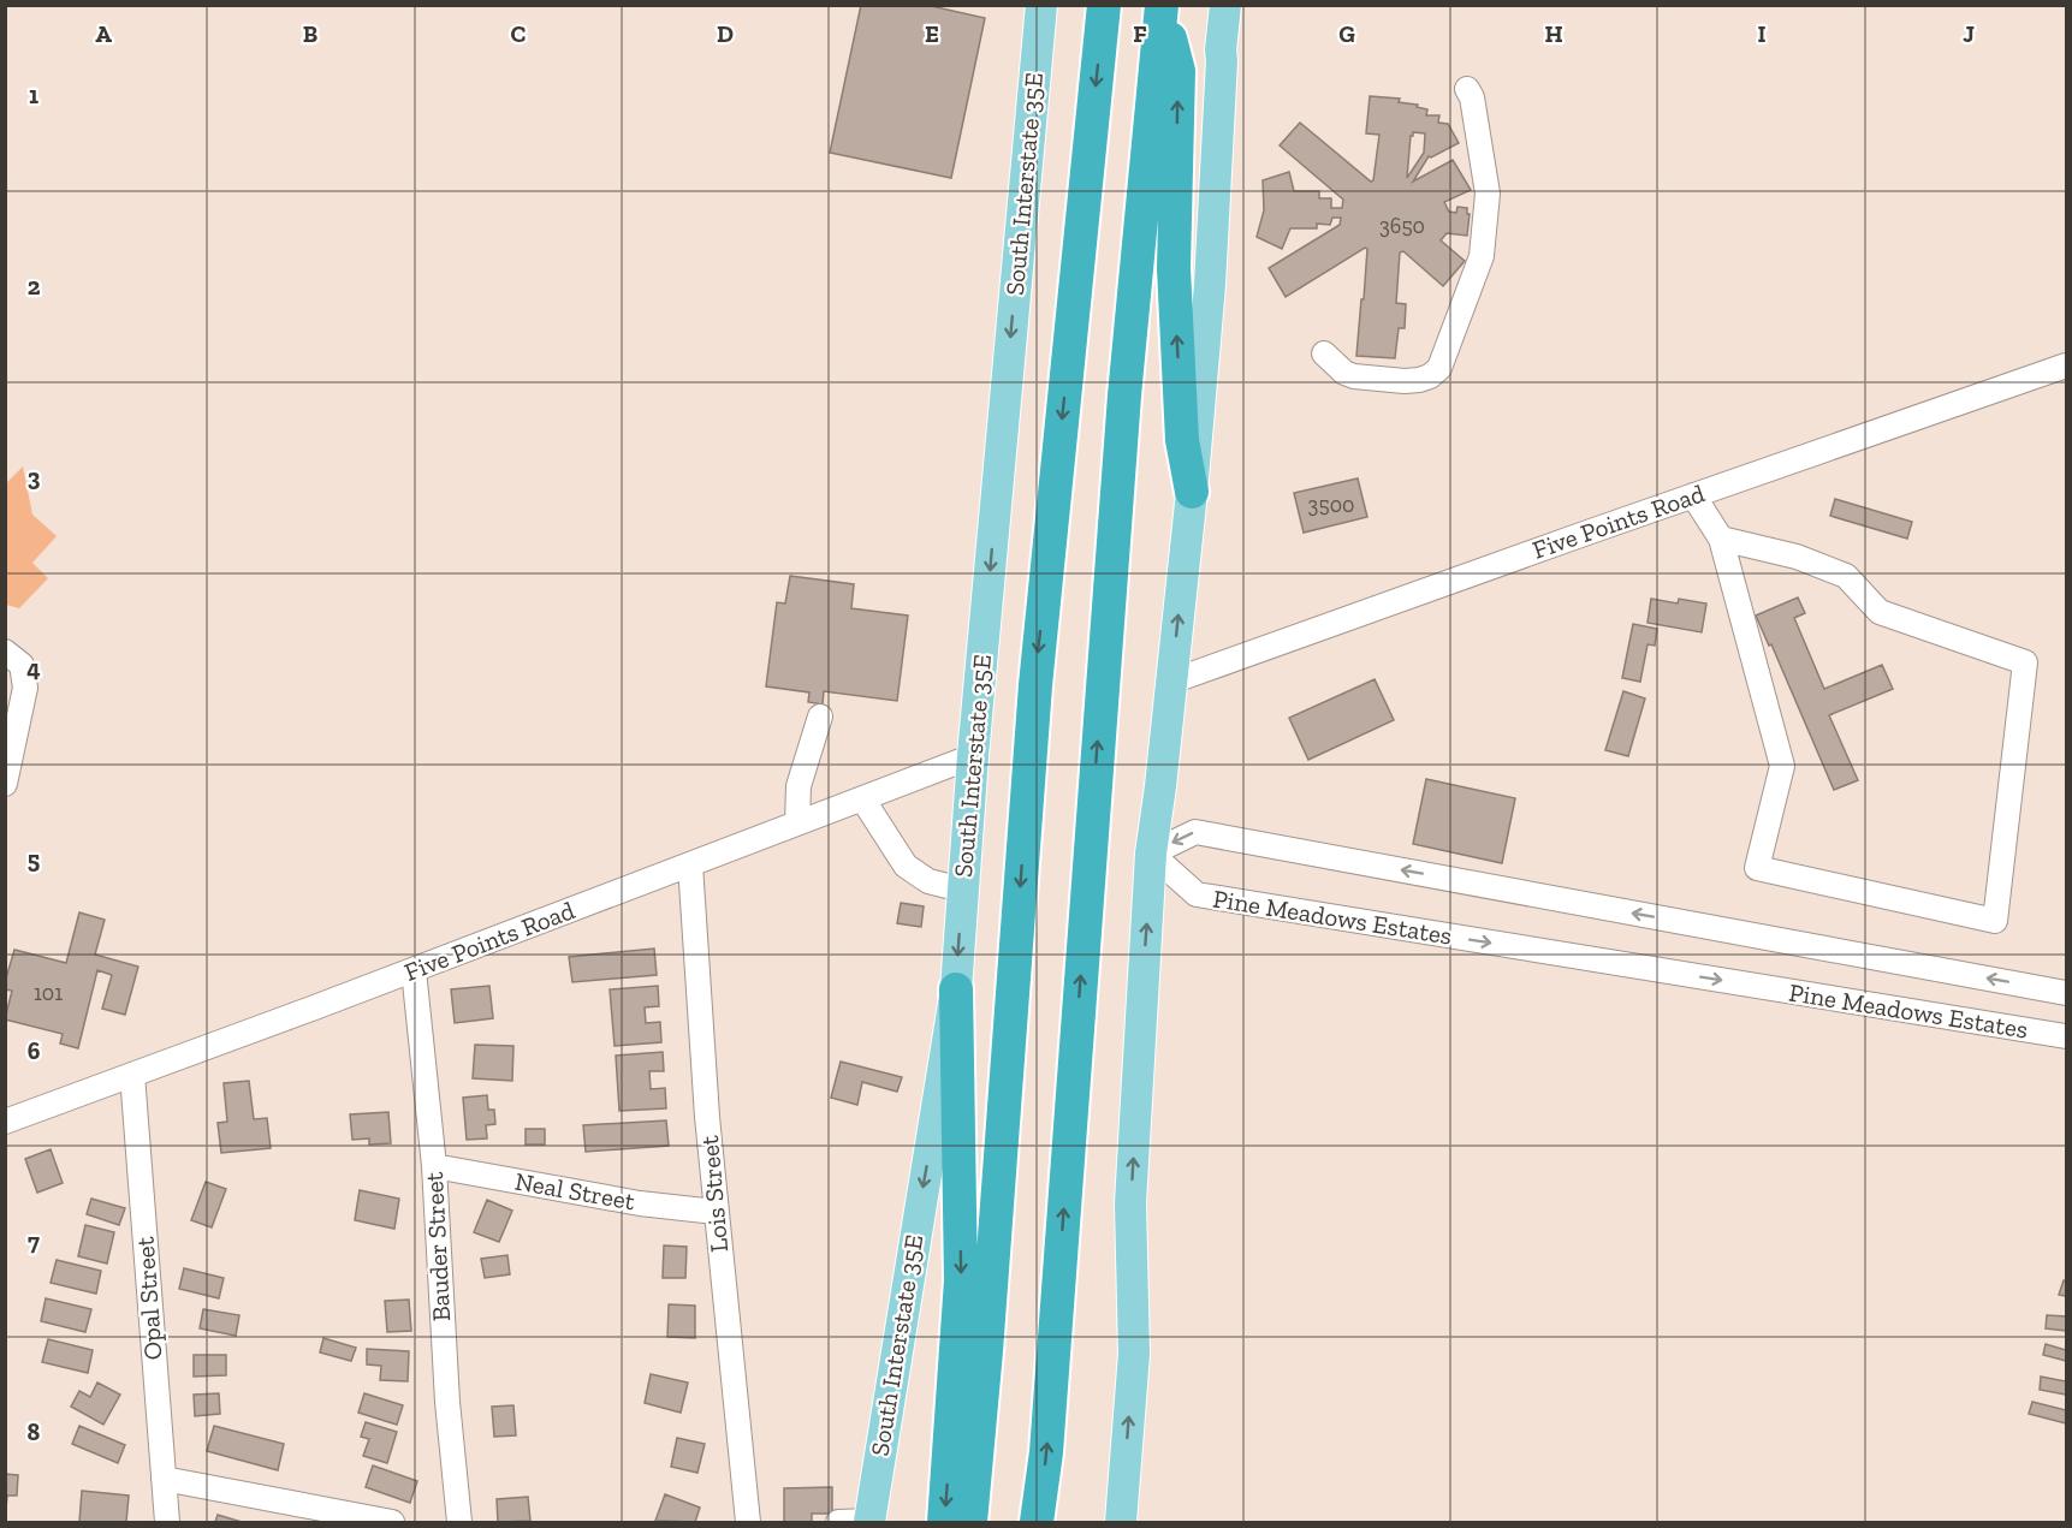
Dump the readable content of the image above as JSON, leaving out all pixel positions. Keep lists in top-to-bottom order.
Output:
{
  "streets": {
    "main road": ["South Interstate 35E"],
    "street": [
      "Five Points Road",
      "Pine Meadows Estates",
      "Neal Street",
      "Lois Street",
      "Bauder Street",
      "Opal Street"
    ]
  },
  "crossings": [
    ["South Interstate 35E", "Five Points Road"],
    ["Five Points Road", "Lois Street"],
    ["Five Points Road", "Bauder Street"],
    ["Five Points Road", "Opal Street"],
    ["Neal Street", "Lois Street"],
    ["Neal Street", "Bauder Street"]
  ],
  "house_numbers": ["3650", "3500", "101"],
  "grid": {
    "columns": [
      "A",
      "B",
      "C",
      "D",
      "E",
      "F",
      "G",
      "H",
      "I",
      "J"
    ],
    "rows": [
      "1",
      "2",
      "3",
      "4",
      "5",
      "6",
      "7",
      "8"
    ]
  }
}
